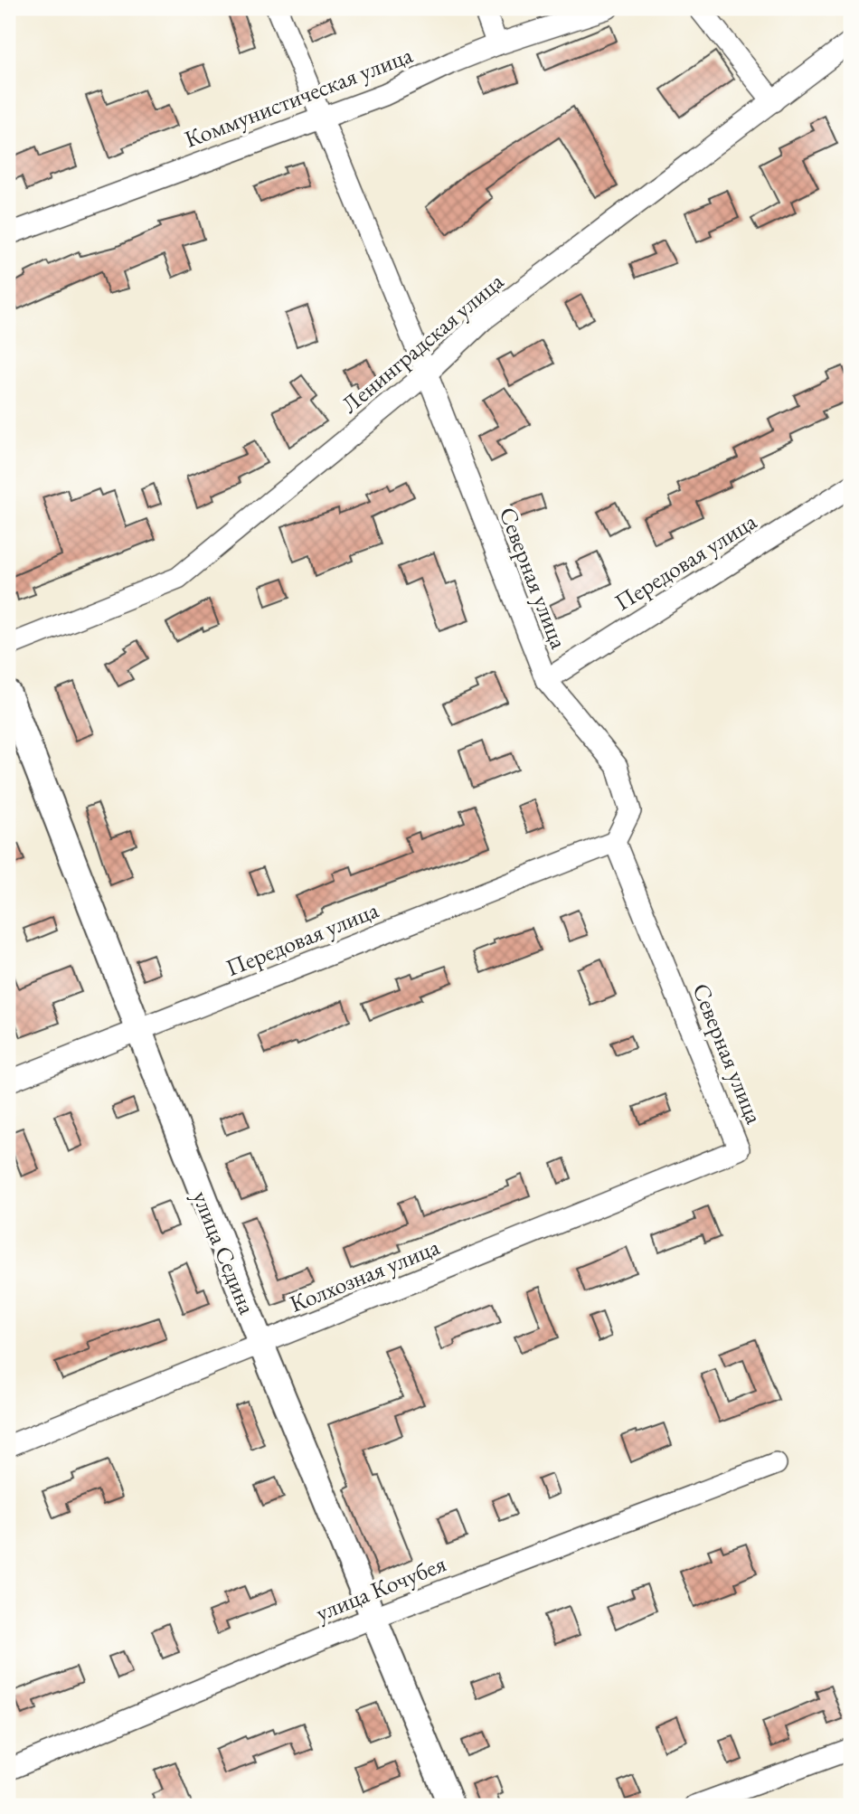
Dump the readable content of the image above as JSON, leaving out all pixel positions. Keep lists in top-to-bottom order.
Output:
{
  "streets": {
    "main road": ["улица Седина"],
    "street": [
      "Коммунистическая улица",
      "Ленинградская улица",
      "Передовая улица",
      "Северная улица",
      "Колхозная улица",
      "улица Кочубея"
    ]
  },
  "crossings": [
    ["Коммунистическая улица", "Северная улица"],
    ["Ленинградская улица", "Северная улица"],
    ["Передовая улица", "Северная улица"],
    ["Передовая улица", "улица Седина"],
    ["Северная улица", "Колхозная улица"],
    ["улица Седина", "Колхозная улица"],
    ["улица Седина", "улица Кочубея"]
  ]
}
